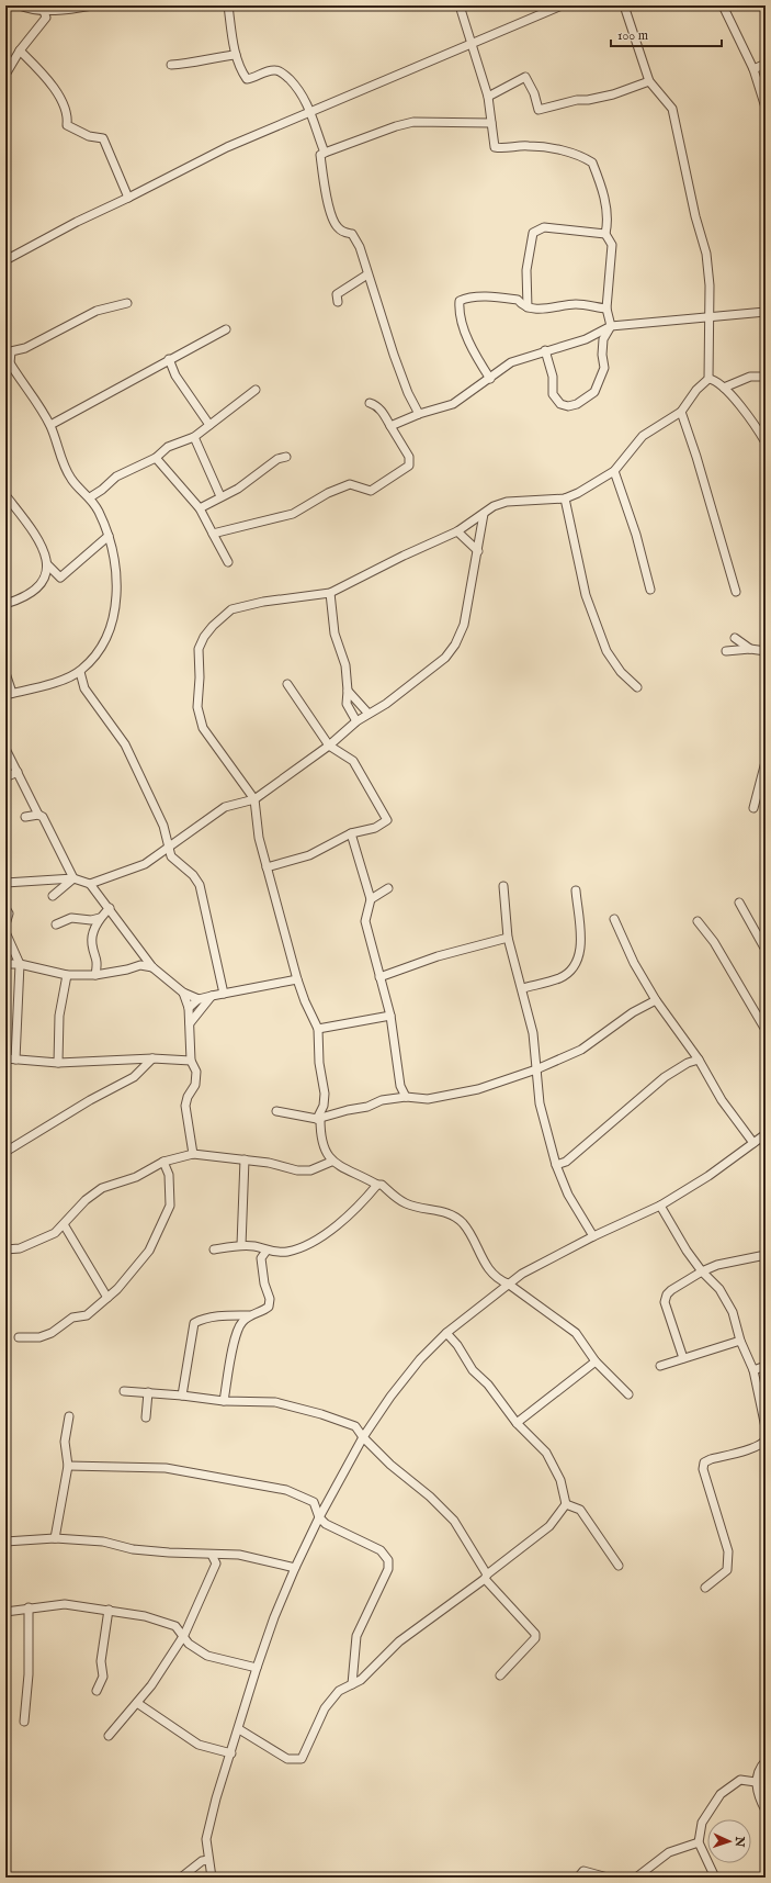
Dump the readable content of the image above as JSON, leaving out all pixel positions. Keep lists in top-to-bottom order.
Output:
{
  "scale_bar": "100 m",
  "north": "right"
}
